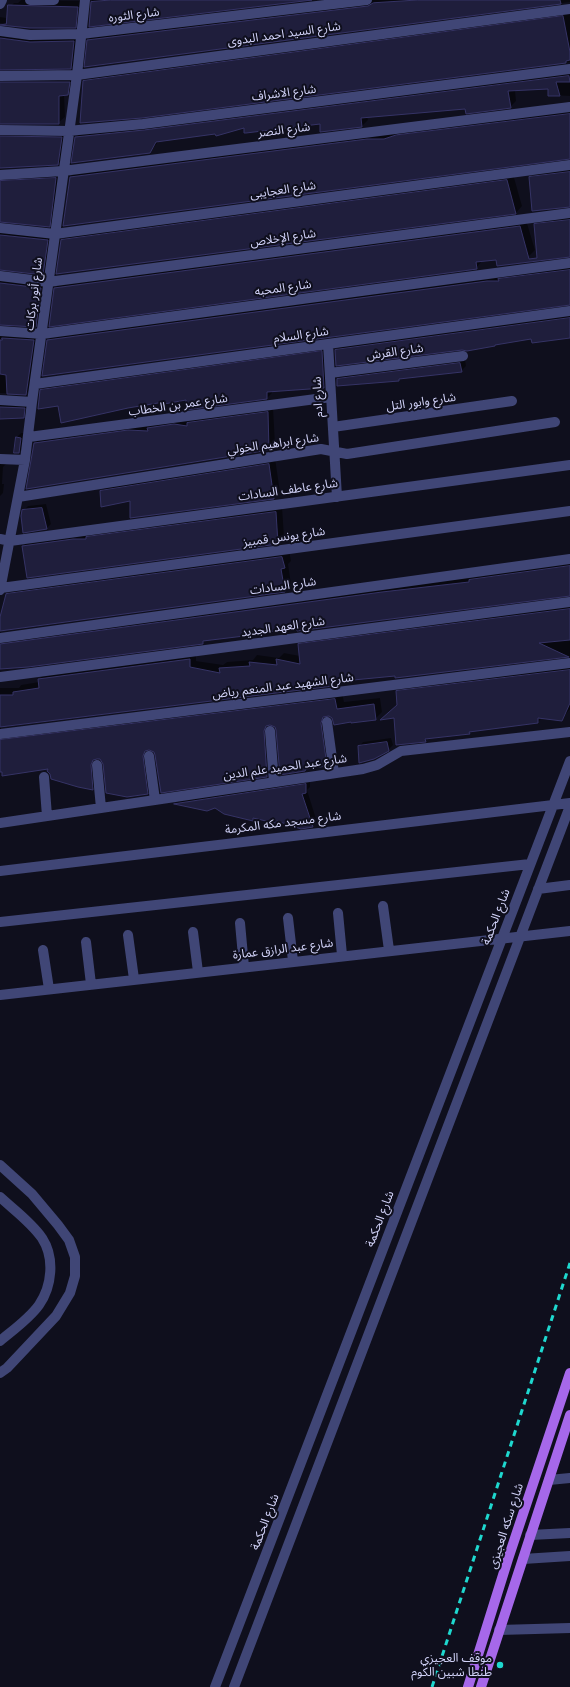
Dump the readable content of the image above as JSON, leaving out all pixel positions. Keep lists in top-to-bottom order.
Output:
{
  "streets": {
    "main road": ["شارع سكه العجيزى"],
    "street": [
      "شارع الثوره",
      "شارع السيد احمد البدوى",
      "شارع الاشراف",
      "شارع النصر",
      "شارع العجايبى",
      "شارع الإخلاص",
      "شارع المحبه",
      "شارع أنور بركات",
      "شارع السلام",
      "شارع القرش",
      "شارع ادم",
      "شارع وابور التل",
      "شارع عمر بن الخطاب",
      "شارع ابراهيم الخولي",
      "شارع عاطف السادات",
      "شارع يونس قمبيز",
      "شارع السادات",
      "شارع العهد الجديد",
      "شارع الشهيد عبد المنعم رياض",
      "شارع عبد الحميد علم الدين",
      "شارع مسجد مكه المكرمة",
      "شارع الحكمة",
      "شارع عبد الرازق عمارة"
    ]
  },
  "crossings": [
    ["شارع الثوره", "شارع أنور بركات"],
    ["شارع السيد احمد البدوى", "شارع أنور بركات"],
    ["شارع الاشراف", "شارع أنور بركات"],
    ["شارع النصر", "شارع أنور بركات"],
    ["شارع العجايبى", "شارع أنور بركات"],
    ["شارع الإخلاص", "شارع أنور بركات"],
    ["شارع المحبه", "شارع أنور بركات"],
    ["شارع أنور بركات", "شارع السلام"],
    ["شارع أنور بركات", "شارع عمر بن الخطاب"],
    ["شارع أنور بركات", "شارع ابراهيم الخولي"],
    ["شارع أنور بركات", "شارع عاطف السادات"],
    ["شارع أنور بركات", "شارع يونس قمبيز"],
    ["شارع السلام", "شارع ادم"],
    ["شارع القرش", "شارع ادم"],
    ["شارع ادم", "شارع وابور التل"],
    ["شارع ادم", "شارع عمر بن الخطاب"],
    ["شارع ادم", "شارع ابراهيم الخولي"],
    ["شارع ادم", "شارع عاطف السادات"],
    ["شارع مسجد مكه المكرمة", "شارع الحكمة"],
    ["شارع الحكمة", "شارع عبد الرازق عمارة"]
  ],
  "places": ["موقف العجيزي طنطا شبين الكوم"]
}
